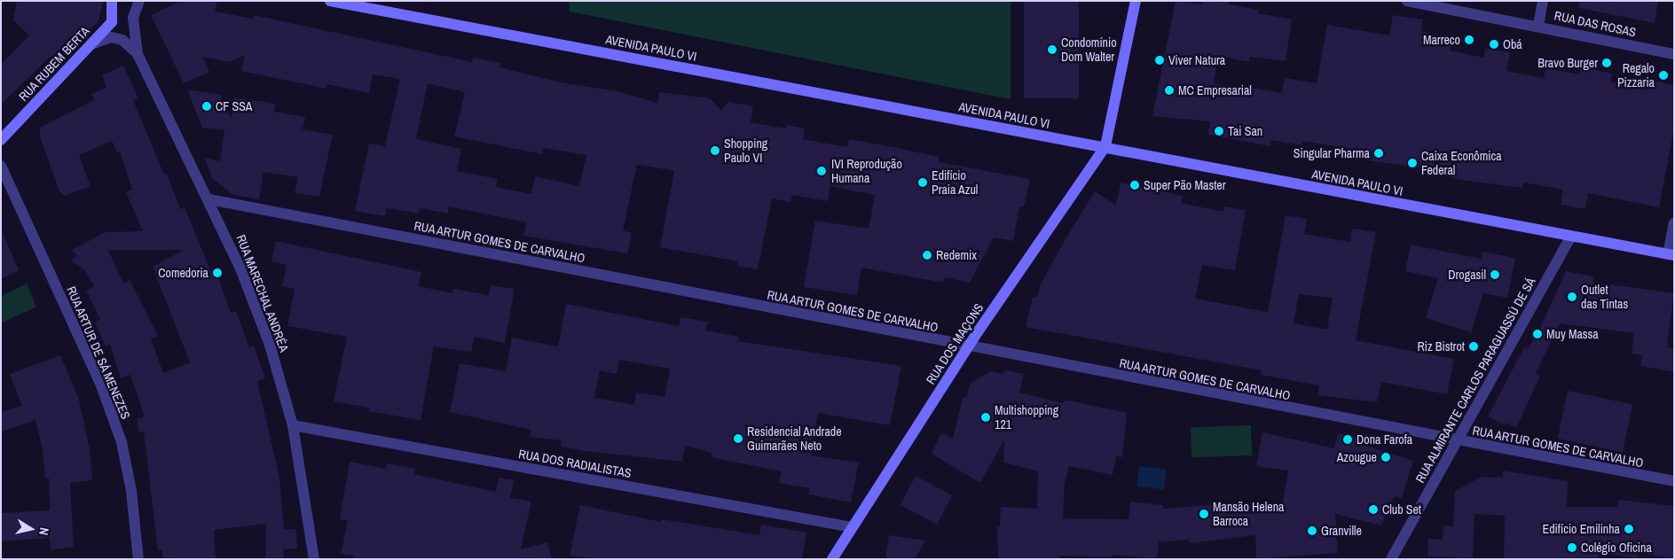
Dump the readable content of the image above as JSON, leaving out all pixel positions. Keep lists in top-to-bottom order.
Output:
{
  "streets": {
    "main road": ["AVENIDA PAULO VI", "RUA RUBEM BERTA", "RUA DOS MAÇONS"],
    "street": [
      "RUA DAS ROSAS",
      "RUA ARTUR GOMES DE CARVALHO",
      "RUA MARECHAL ANDRÉA",
      "RUA ARTUR DE SÁ MENEZES",
      "RUA ALMIRANTE CARLOS PARAGUASSÚ DE SÁ",
      "RUA DOS RADIALISTAS"
    ]
  },
  "crossings": [
    ["AVENIDA PAULO VI", "RUA DOS MAÇONS"],
    ["AVENIDA PAULO VI", "RUA ALMIRANTE CARLOS PARAGUASSÚ DE SÁ"],
    ["RUA RUBEM BERTA", "RUA MARECHAL ANDRÉA"],
    ["RUA ARTUR GOMES DE CARVALHO", "RUA MARECHAL ANDRÉA"],
    ["RUA ARTUR GOMES DE CARVALHO", "RUA DOS MAÇONS"],
    ["RUA ARTUR GOMES DE CARVALHO", "RUA ALMIRANTE CARLOS PARAGUASSÚ DE SÁ"],
    ["RUA MARECHAL ANDRÉA", "RUA DOS RADIALISTAS"],
    ["RUA DOS MAÇONS", "RUA DOS RADIALISTAS"]
  ],
  "places": [
    "Marreco",
    "Obá",
    "Condomínio Dom Walter",
    "Viver Natura",
    "Bravo Burger",
    "Regalo Pizzaria",
    "MC Empresarial",
    "CF SSA",
    "Tai San",
    "Shopping Paulo VI",
    "Singular Pharma",
    "Caixa Econômica Federal",
    "IVI Reprodução Humana",
    "Edifício Praia Azul",
    "Super Pão Master",
    "Redemix",
    "Comedoria",
    "Drogasil",
    "Outlet das Tintas",
    "Muy Massa",
    "Riz Bistrot",
    "Multishopping 121",
    "Residencial Andrade Guimarães Neto",
    "Dona Farofa",
    "Azougue",
    "Club Set",
    "Mansão Helena Barroca",
    "Edifício Emilinha",
    "Granville",
    "Colégio Oficina"
  ],
  "north": "right"
}
